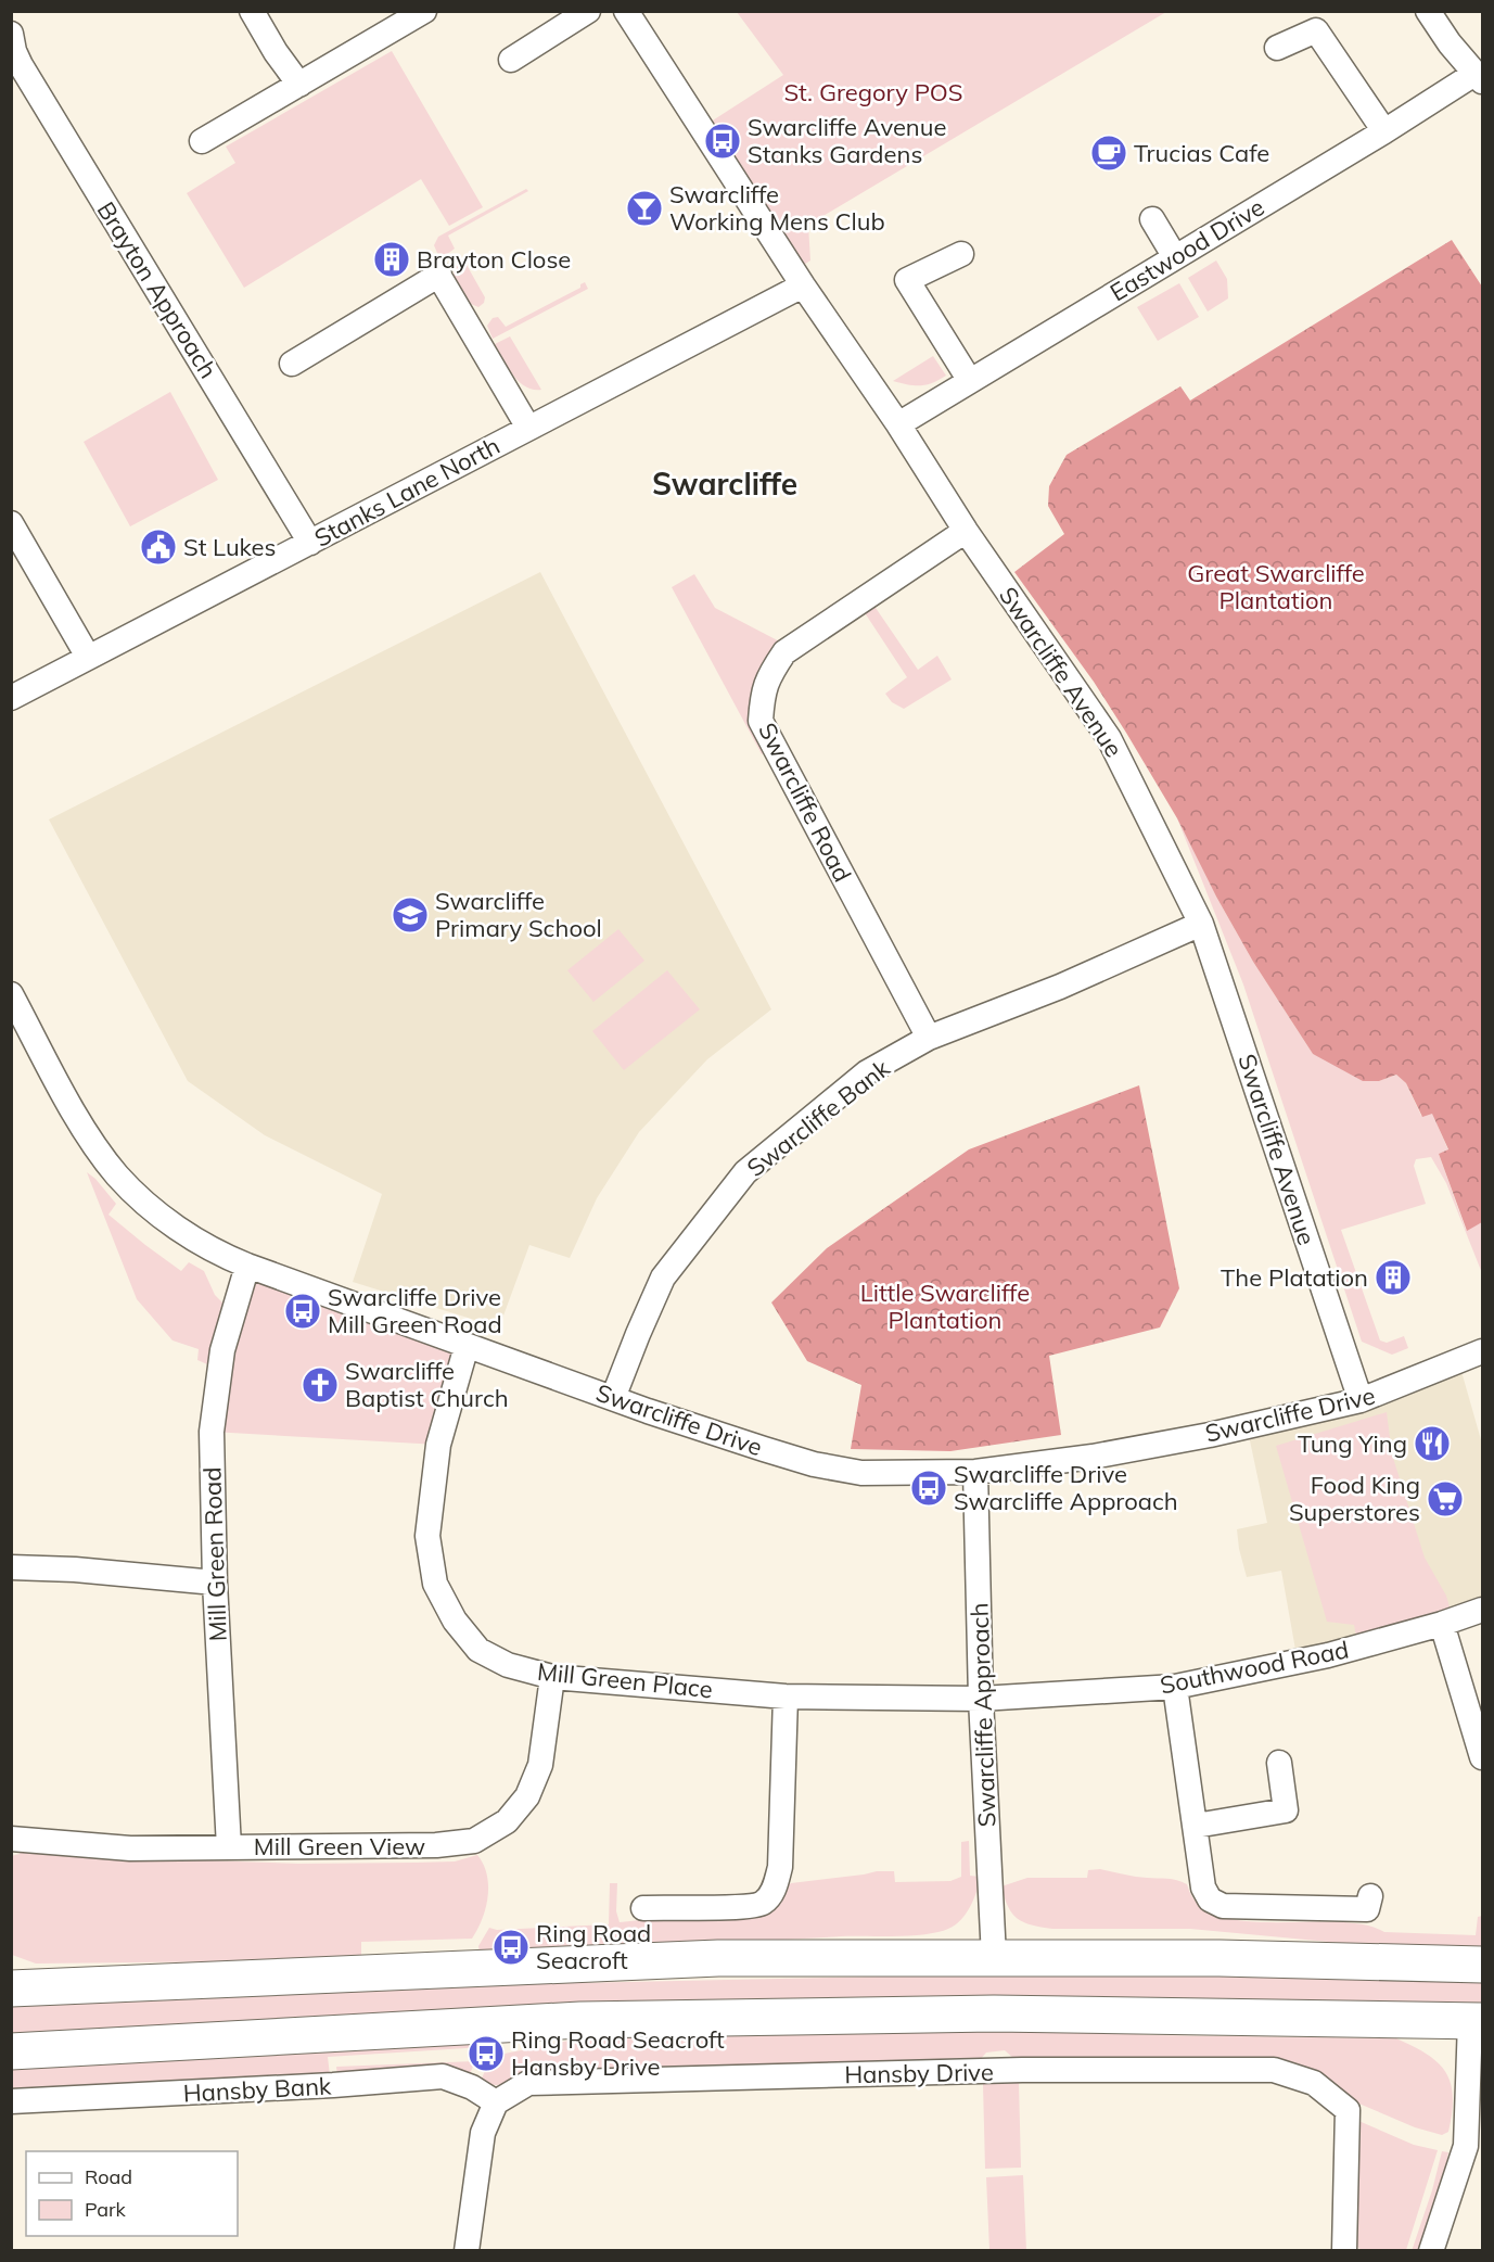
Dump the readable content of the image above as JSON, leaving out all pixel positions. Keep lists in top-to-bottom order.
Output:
{
  "streets": {
    "street": [
      "Eastwood Drive",
      "Brayton Approach",
      "Stanks Lane North",
      "Swarcliffe Avenue",
      "Swarcliffe Road",
      "Swarcliffe Bank",
      "Swarcliffe Drive",
      "Mill Green Road",
      "Southwood Road",
      "Mill Green Place",
      "Swarcliffe Approach",
      "Mill Green View",
      "Hansby Drive",
      "Hansby Bank"
    ]
  },
  "crossings": [
    ["Eastwood Drive", "Swarcliffe Avenue"],
    ["Brayton Approach", "Stanks Lane North"],
    ["Stanks Lane North", "Swarcliffe Avenue"],
    ["Swarcliffe Avenue", "Swarcliffe Road"],
    ["Swarcliffe Avenue", "Swarcliffe Bank"],
    ["Swarcliffe Avenue", "Swarcliffe Drive"],
    ["Swarcliffe Road", "Swarcliffe Bank"],
    ["Swarcliffe Bank", "Swarcliffe Drive"],
    ["Swarcliffe Drive", "Mill Green Road"],
    ["Swarcliffe Drive", "Mill Green Place"],
    ["Swarcliffe Drive", "Swarcliffe Approach"],
    ["Mill Green Road", "Mill Green View"],
    ["Southwood Road", "Mill Green Place"],
    ["Southwood Road", "Swarcliffe Approach"],
    ["Mill Green Place", "Swarcliffe Approach"],
    ["Mill Green Place", "Mill Green View"],
    ["Hansby Drive", "Hansby Bank"]
  ],
  "districts": ["Swarcliffe"],
  "parks": ["St. Gregory POS", "Great Swarcliffe Plantation", "Little Swarcliffe Plantation"],
  "places": {
    "bus stop": [
      "Swarcliffe Avenue Stanks Gardens",
      "Swarcliffe Drive Mill Green Road",
      "Swarcliffe Drive Swarcliffe Approach",
      "Ring Road Seacroft",
      "Ring Road Seacroft Hansby Drive"
    ],
    "cafe": ["Trucias Cafe"],
    "bar": ["Swarcliffe Working Mens Club"],
    "building": ["Brayton Close", "The Platation"],
    "public building": ["St Lukes"],
    "school or university": ["Swarcliffe Primary School"],
    "church": ["Swarcliffe Baptist Church"],
    "restaurant": ["Tung Ying"],
    "supermarket": ["Food King Superstores"]
  },
  "legend": ["Road", "Park"]
}
